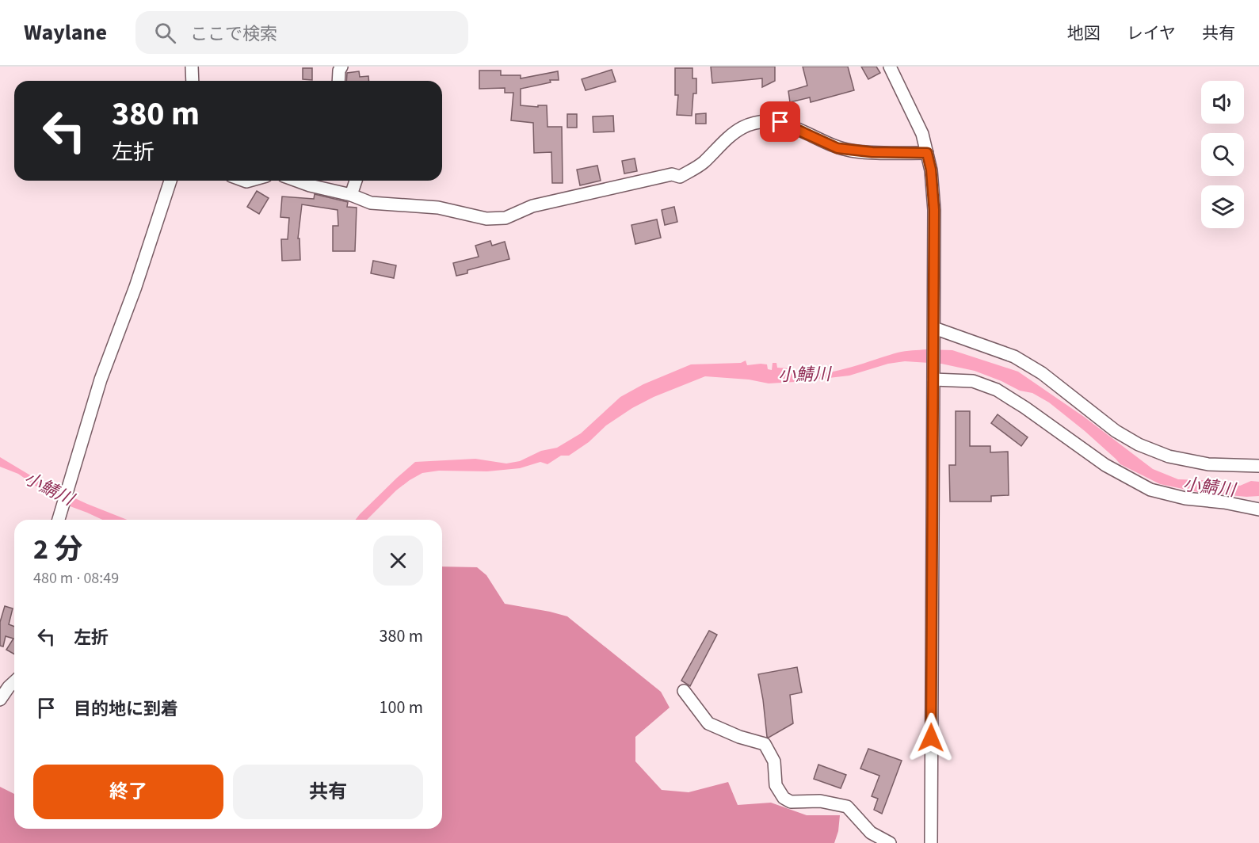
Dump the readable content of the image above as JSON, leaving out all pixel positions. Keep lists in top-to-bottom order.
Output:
{
  "water": ["小鯖川"],
  "page": {
    "header": "Waylane",
    "search": "ここで検索",
    "nav": ["地図", "レイヤ", "共有"],
    "turn": ["380 m", "左折"],
    "heading": ["2 分", "480 m · 08:49"],
    "list": [
      {
        "name": "左折",
        "value": "380 m"
      },
      {
        "name": "目的地に到着",
        "value": "100 m"
      }
    ],
    "buttons": ["終了", "共有"]
  }
}
